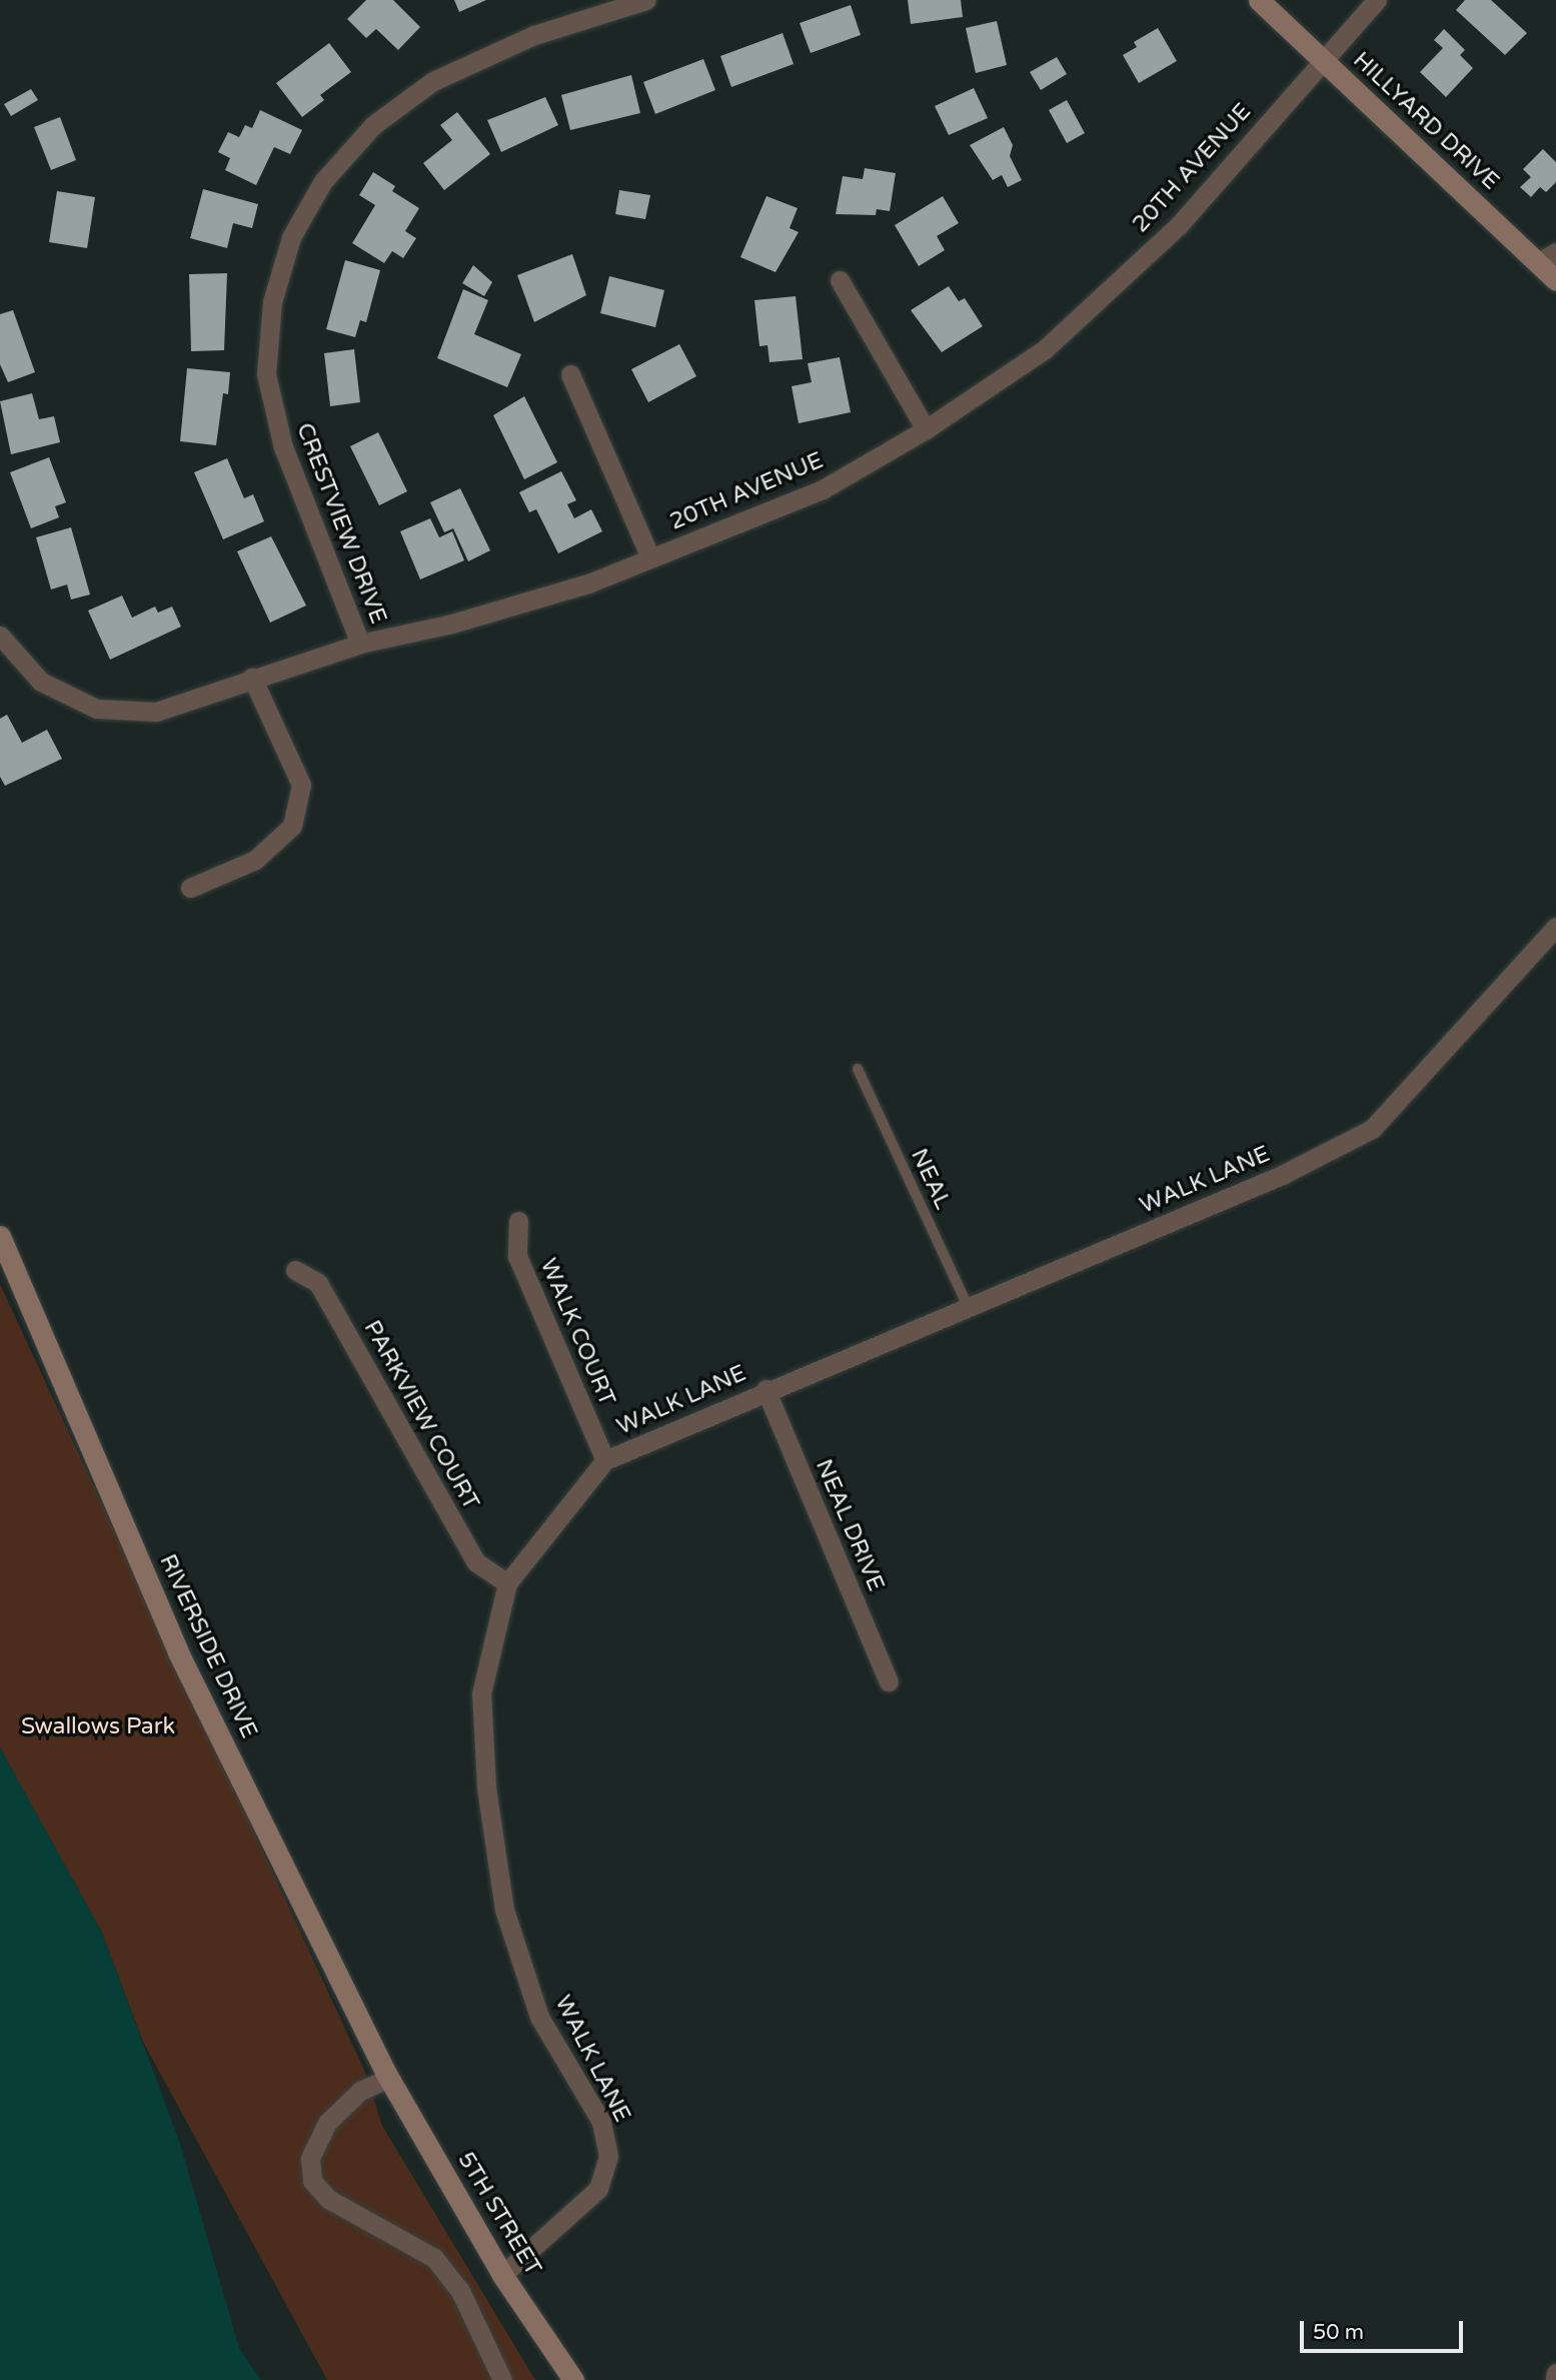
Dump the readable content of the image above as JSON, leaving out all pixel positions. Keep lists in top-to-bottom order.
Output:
{
  "streets": {
    "main road": ["HILLYARD DRIVE", "RIVERSIDE DRIVE", "5TH STREET"],
    "street": [
      "20TH AVENUE",
      "CRESTVIEW DRIVE",
      "WALK LANE",
      "WALK COURT",
      "PARKVIEW COURT",
      "NEAL DRIVE"
    ],
    "lane": ["NEAL"]
  },
  "crossings": [
    ["HILLYARD DRIVE", "20TH AVENUE"],
    ["20TH AVENUE", "CRESTVIEW DRIVE"],
    ["NEAL", "WALK LANE"],
    ["WALK LANE", "WALK COURT"],
    ["WALK LANE", "PARKVIEW COURT"],
    ["WALK LANE", "NEAL DRIVE"],
    ["WALK LANE", "5TH STREET"],
    ["RIVERSIDE DRIVE", "5TH STREET"]
  ],
  "parks": ["Swallows Park"],
  "scale_bar": "50 m"
}
